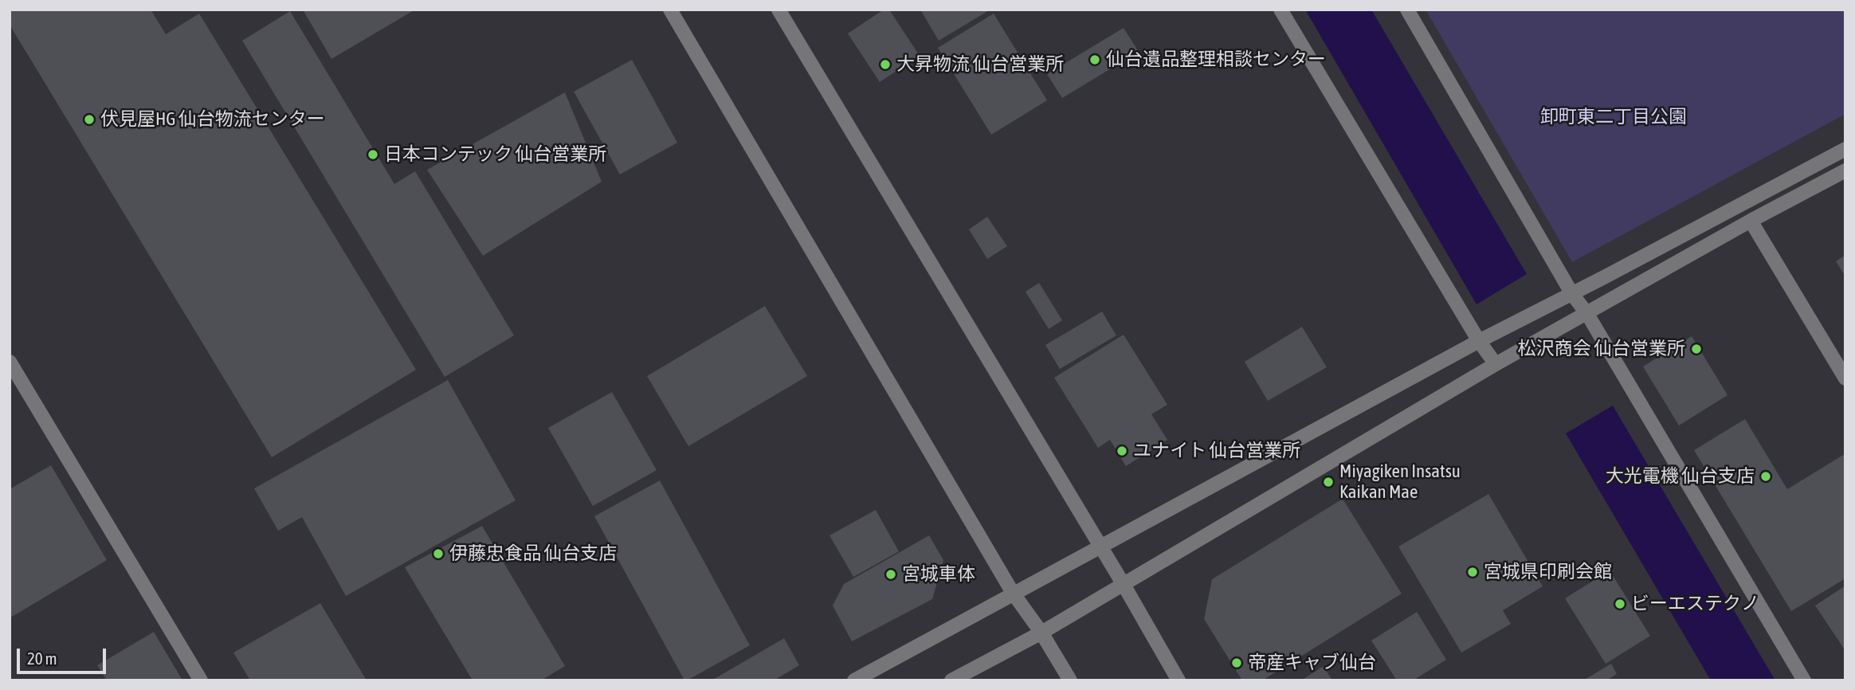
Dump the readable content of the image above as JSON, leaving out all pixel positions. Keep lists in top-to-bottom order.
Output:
{
  "parks": ["卸町東二丁目公園"],
  "places": [
    "仙台遺品整理相談センター",
    "大昇物流 仙台営業所",
    "伏見屋HG 仙台物流センター",
    "日本コンテック 仙台営業所",
    "松沢商会 仙台営業所",
    "ユナイト 仙台営業所",
    "大光電機 仙台支店",
    "Miyagiken Insatsu Kaikan Mae",
    "伊藤忠食品 仙台支店",
    "宮城県印刷会館",
    "宮城車体",
    "ビーエステクノ",
    "帝産キャブ仙台"
  ],
  "scale_bar": "20 m"
}
